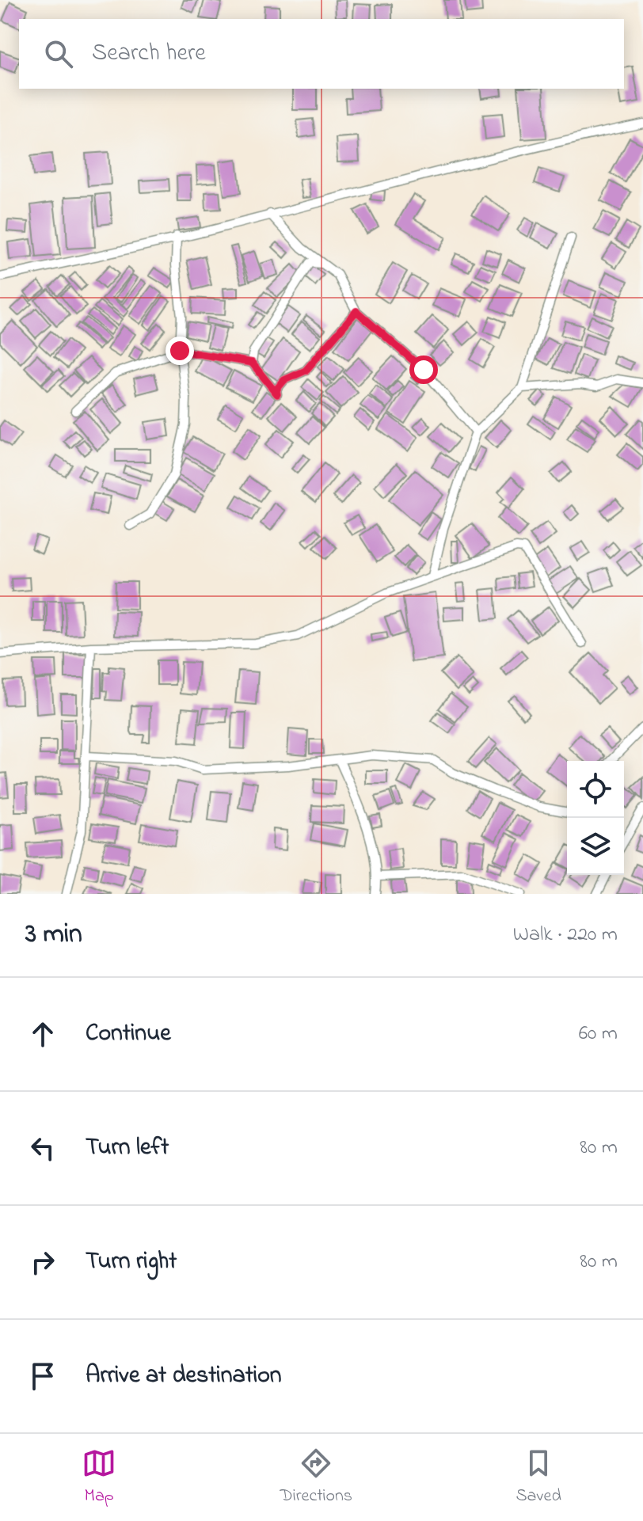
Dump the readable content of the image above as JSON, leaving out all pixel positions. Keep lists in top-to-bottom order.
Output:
{
  "page": {
    "search": "Search here",
    "heading": ["3 min", "Walk · 220 m"],
    "list": [
      ["Continue", "60 m"],
      ["Turn left", "80 m"],
      ["Turn right", "80 m"],
      "Arrive at destination"
    ],
    "nav": ["Map", "Directions", "Saved"]
  }
}
